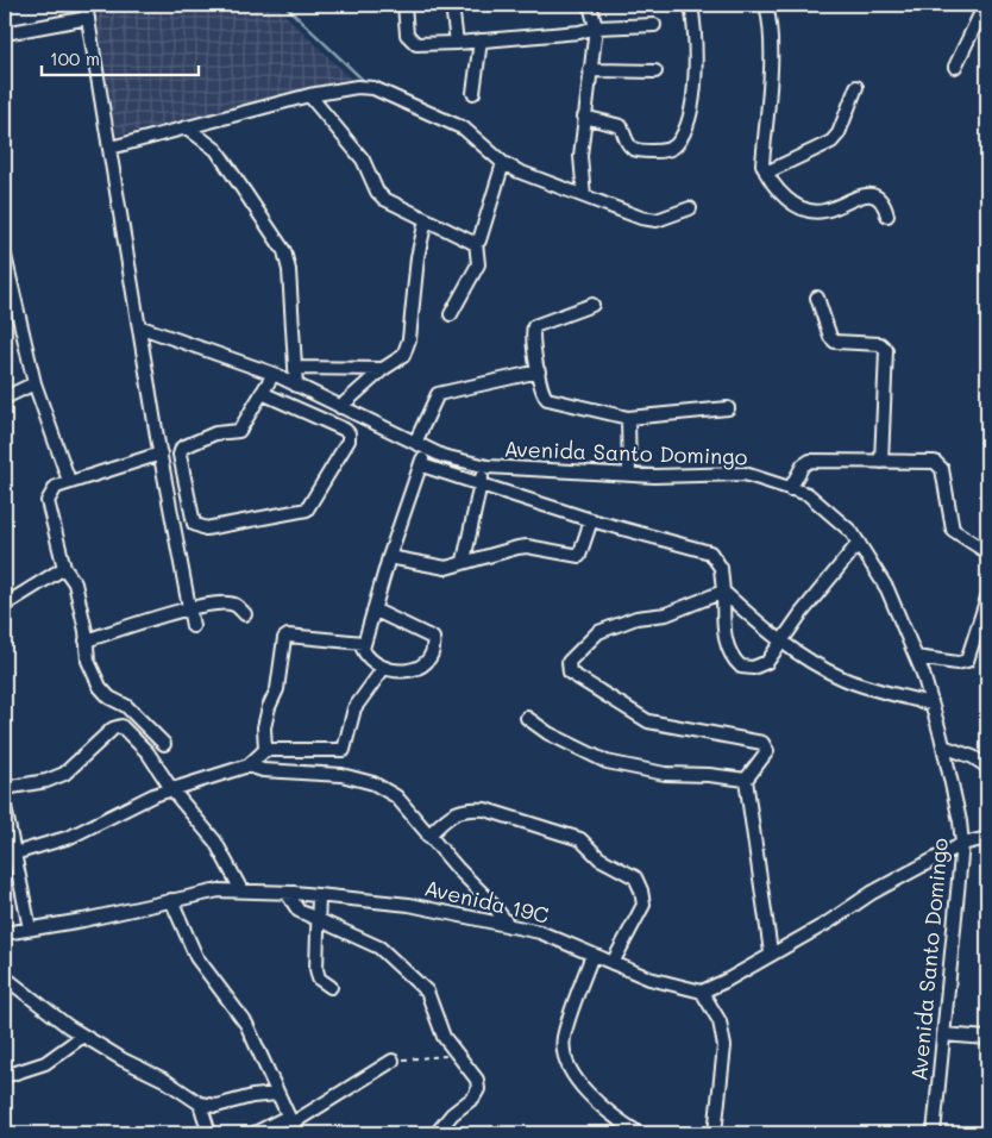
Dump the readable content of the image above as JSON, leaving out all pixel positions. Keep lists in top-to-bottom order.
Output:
{
  "streets": {
    "street": ["Avenida Santo Domingo", "Avenida 19C"]
  },
  "scale_bar": "100 m"
}
